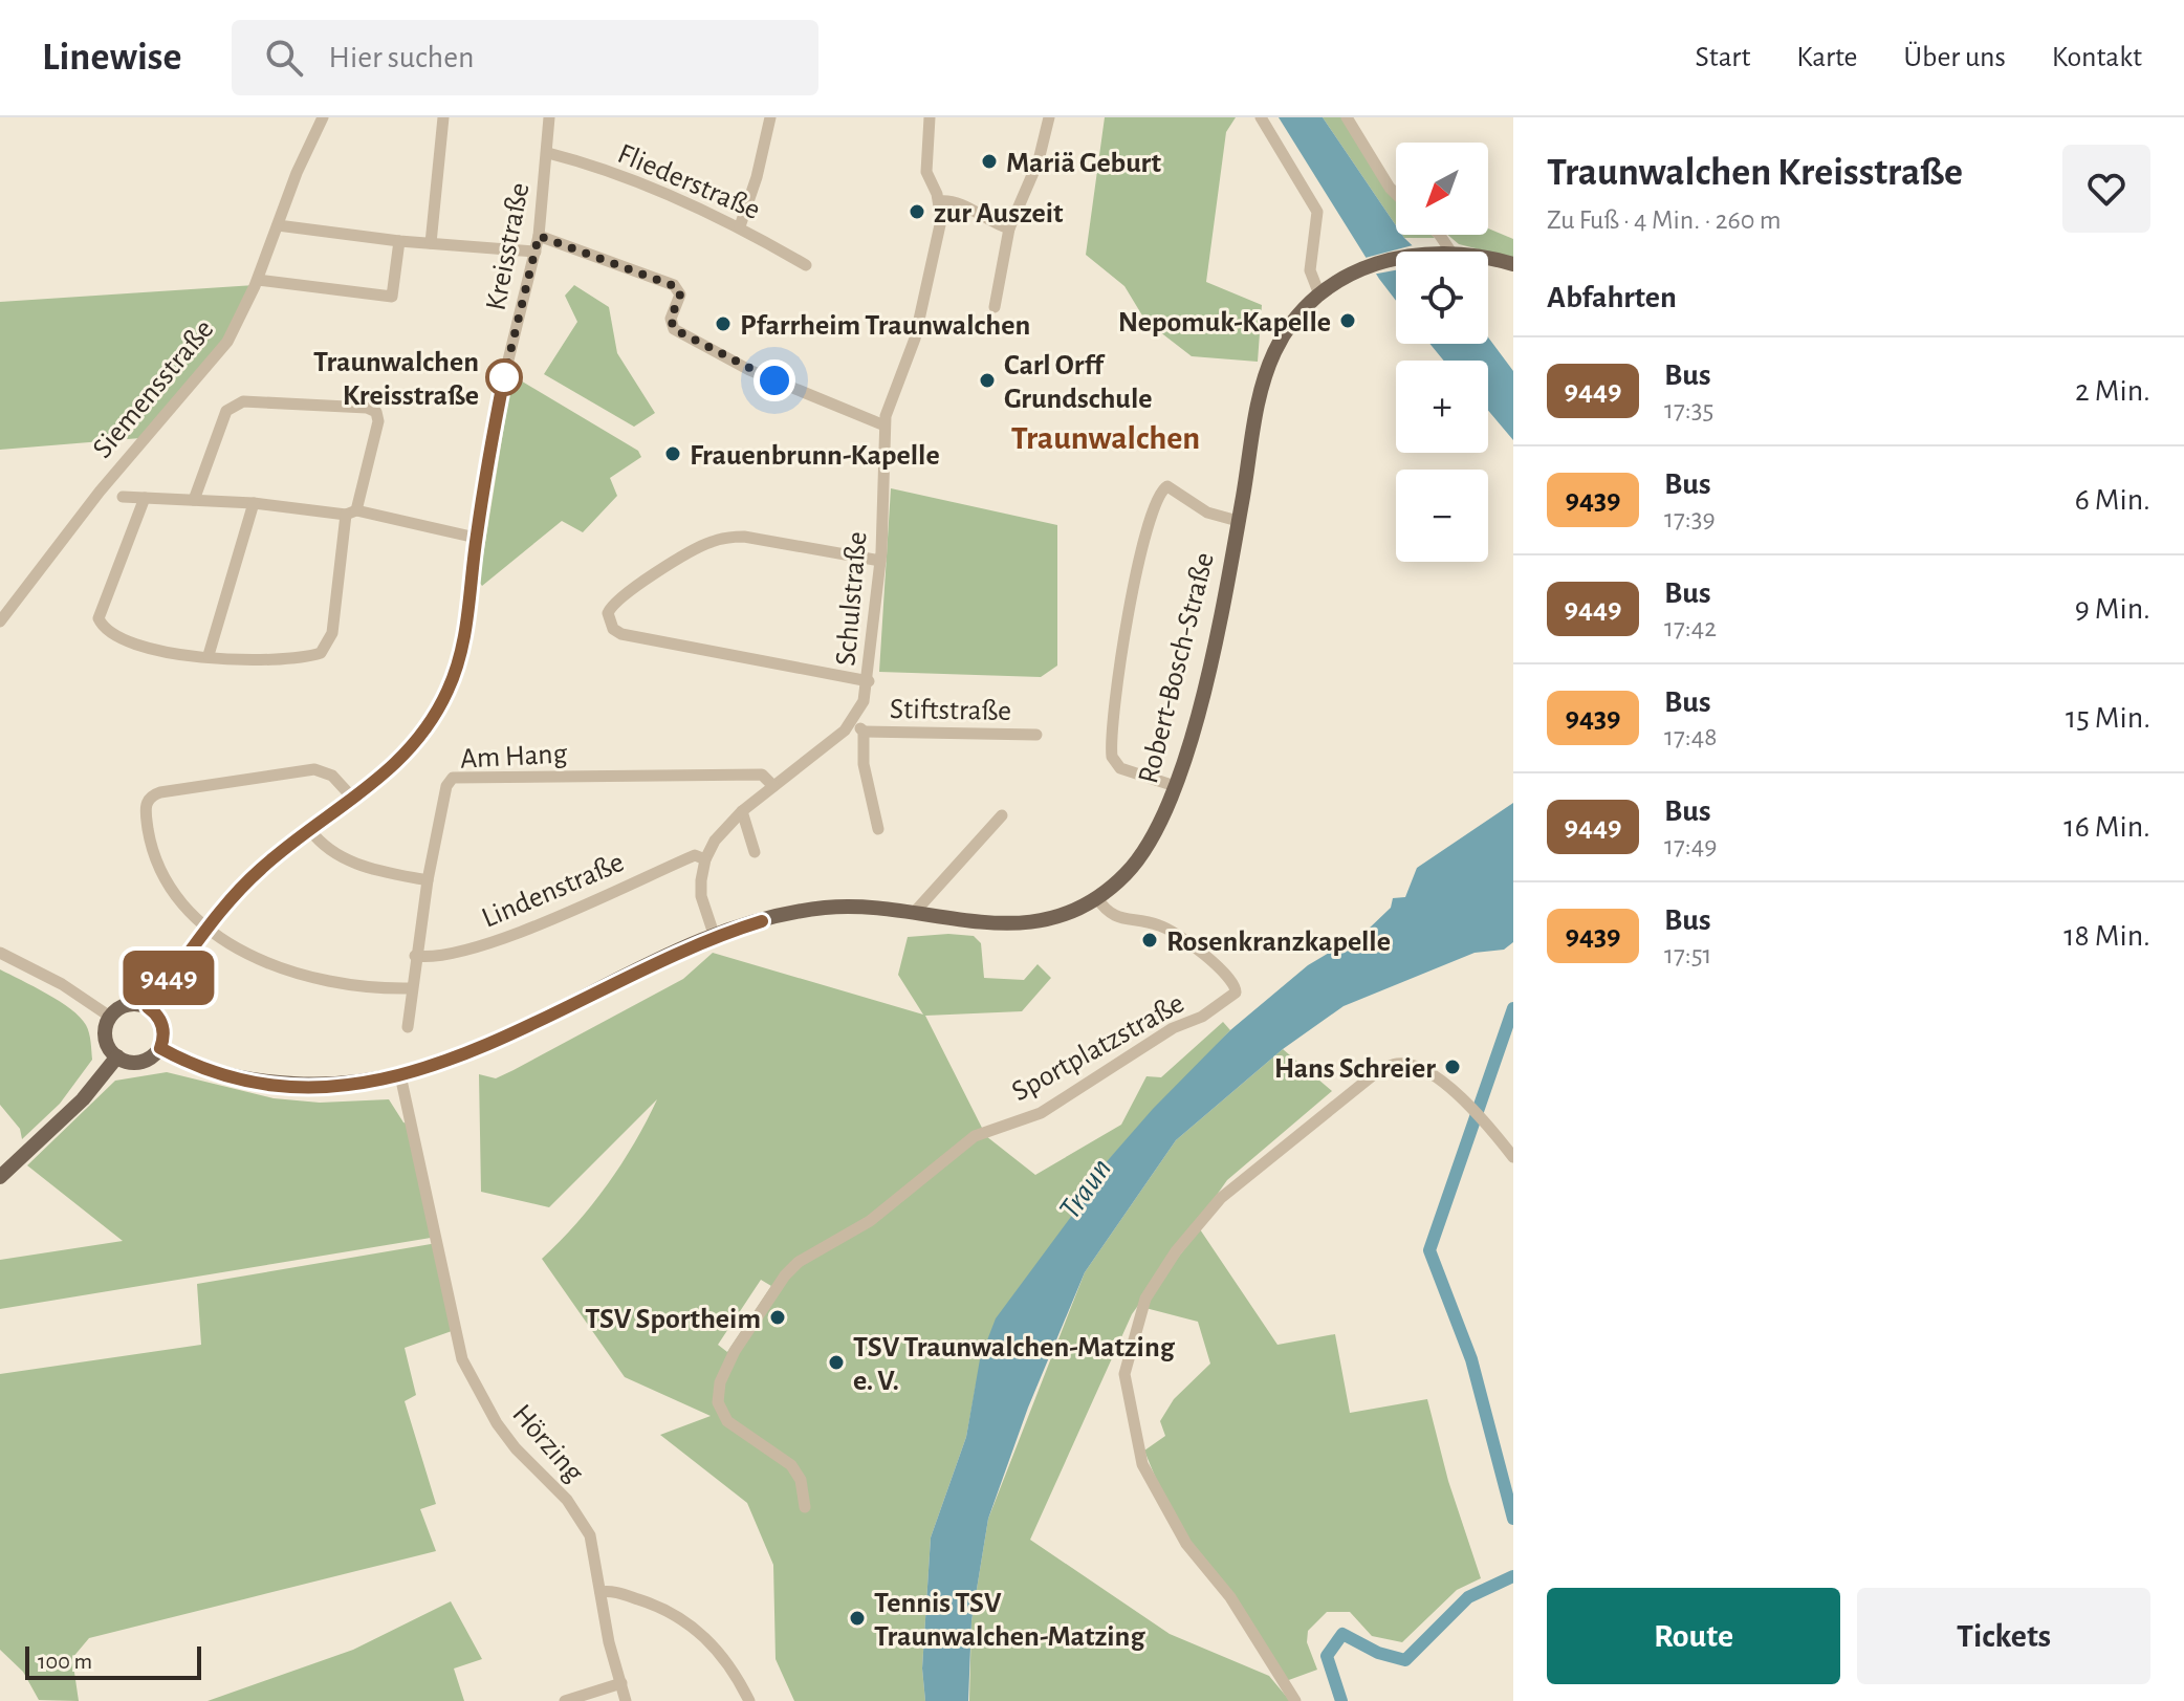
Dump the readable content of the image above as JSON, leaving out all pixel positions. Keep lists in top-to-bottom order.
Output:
{
  "streets": {
    "main road": ["Robert-Bosch-Straße"],
    "street": [
      "Fliederstraße",
      "Kreisstraße",
      "Siemensstraße",
      "Schulstraße",
      "Stiftstraße",
      "Am Hang",
      "Lindenstraße",
      "Sportplatzstraße",
      "Hörzing"
    ]
  },
  "crossings": [
    ["Fliederstraße", "Kreisstraße"],
    ["Kreisstraße", "Robert-Bosch-Straße"],
    ["Schulstraße", "Am Hang"],
    ["Schulstraße", "Lindenstraße"],
    ["Robert-Bosch-Straße", "Sportplatzstraße"],
    ["Robert-Bosch-Straße", "Hörzing"],
    ["Am Hang", "Lindenstraße"]
  ],
  "districts": ["Traunwalchen"],
  "water": ["Traun"],
  "places": [
    "Mariä Geburt",
    "zur Auszeit",
    "Nepomuk-Kapelle",
    "Pfarrheim Traunwalchen",
    "Traunwalchen Kreisstraße",
    "Carl Orff Grundschule",
    "Frauenbrunn-Kapelle",
    "Rosenkranzkapelle",
    "Hans Schreier",
    "TSV Sportheim",
    "TSV Traunwalchen-Matzing e. V.",
    "Tennis TSV Traunwalchen-Matzing"
  ],
  "lines": ["bus line 9449"],
  "scale_bar": "100 m",
  "north": "bottom left",
  "page": {
    "header": "Linewise",
    "search": "Hier suchen",
    "nav": [
      "Start",
      "Karte",
      "Über uns",
      "Kontakt"
    ],
    "on_map": "9449",
    "heading": [
      ["Traunwalchen Kreisstraße", "Zu Fuß · 4 Min. · 260 m"],
      "Abfahrten"
    ],
    "map_buttons": ["+", "−"],
    "list": [
      {
        "mark": "9449",
        "name": "Bus",
        "note": "17:35",
        "value": "2 Min."
      },
      {
        "mark": "9439",
        "name": "Bus",
        "note": "17:39",
        "value": "6 Min."
      },
      {
        "mark": "9449",
        "name": "Bus",
        "note": "17:42",
        "value": "9 Min."
      },
      {
        "mark": "9439",
        "name": "Bus",
        "note": "17:48",
        "value": "15 Min."
      },
      {
        "mark": "9449",
        "name": "Bus",
        "note": "17:49",
        "value": "16 Min."
      },
      {
        "mark": "9439",
        "name": "Bus",
        "note": "17:51",
        "value": "18 Min."
      }
    ],
    "buttons": ["Route", "Tickets"],
    "scale": "100 m"
  }
}
